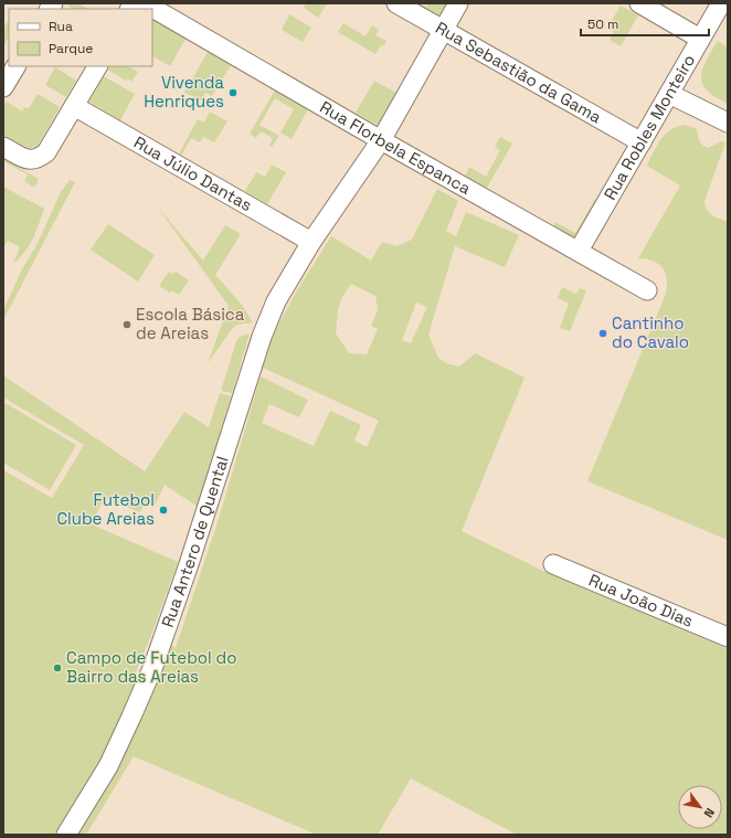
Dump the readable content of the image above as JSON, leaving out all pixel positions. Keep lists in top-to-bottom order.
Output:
{
  "streets": {
    "street": [
      "Rua Sebastião da Gama",
      "Rua Robles Monteiro",
      "Rua Florbela Espanca",
      "Rua Júlio Dantas",
      "Rua Antero de Quental",
      "Rua João Dias"
    ]
  },
  "crossings": [
    ["Rua Sebastião da Gama", "Rua Robles Monteiro"],
    ["Rua Sebastião da Gama", "Rua Antero de Quental"],
    ["Rua Robles Monteiro", "Rua Florbela Espanca"],
    ["Rua Florbela Espanca", "Rua Antero de Quental"],
    ["Rua Júlio Dantas", "Rua Antero de Quental"]
  ],
  "places": [
    "Vivenda Henriques",
    "Escola Básica de Areias",
    "Cantinho do Cavalo",
    "Futebol Clube Areias",
    "Campo de Futebol do Bairro das Areias"
  ],
  "legend": ["Rua", "Parque"],
  "scale_bar": "50 m",
  "north": "bottom right"
}
